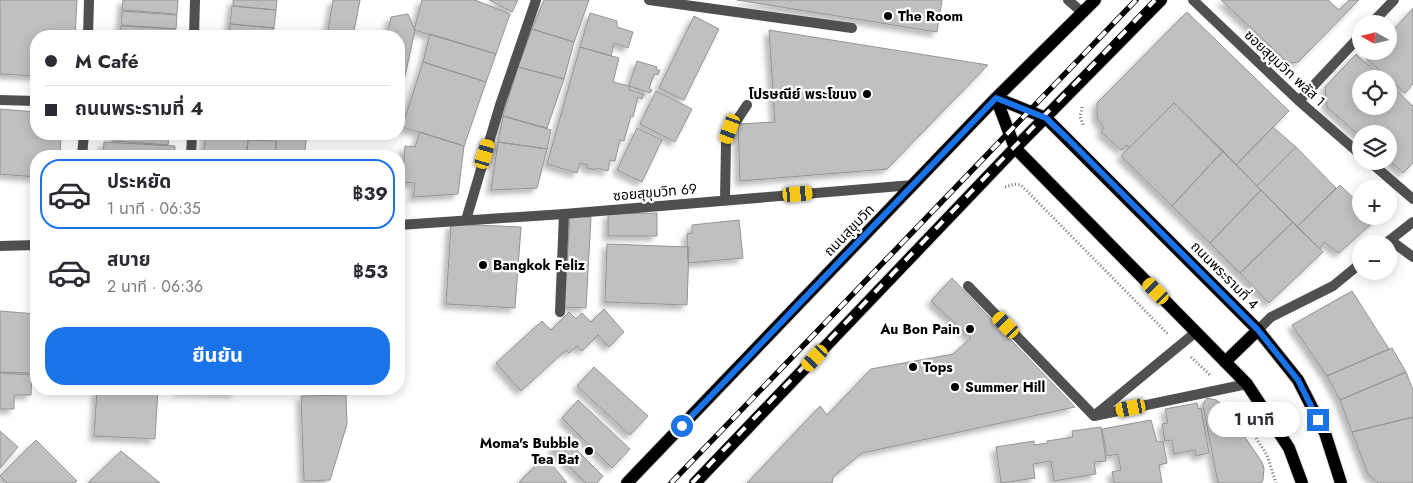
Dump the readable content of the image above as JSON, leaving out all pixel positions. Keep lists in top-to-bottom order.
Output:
{
  "streets": {
    "main road": ["ถนนสุขุมวิท", "ถนนพระรามที่ 4"],
    "street": ["ซอยสุขุมวิท พลัส 1", "ซอยสุขุมวิท 69"]
  },
  "crossings": [
    ["ซอยสุขุมวิท 69", "ถนนสุขุมวิท"]
  ],
  "places": [
    "The Room",
    "โปรษณีย์ พระโขนง",
    "Bangkok Feliz",
    "Au Bon Pain",
    "Tops",
    "Summer Hill",
    "Moma's Bubble Tea Bat"
  ],
  "north": "left",
  "page": {
    "map_buttons": ["+", "−"],
    "banner": ["M Café", "ถนนพระรามที่ 4"],
    "list": [
      {
        "name": "ประหยัด",
        "note": "1 นาที · 06:35",
        "value": "฿39"
      },
      {
        "name": "สบาย",
        "note": "2 นาที · 06:36",
        "value": "฿53"
      }
    ],
    "buttons": "ยืนยัน",
    "bubble": "1 นาที"
  }
}
